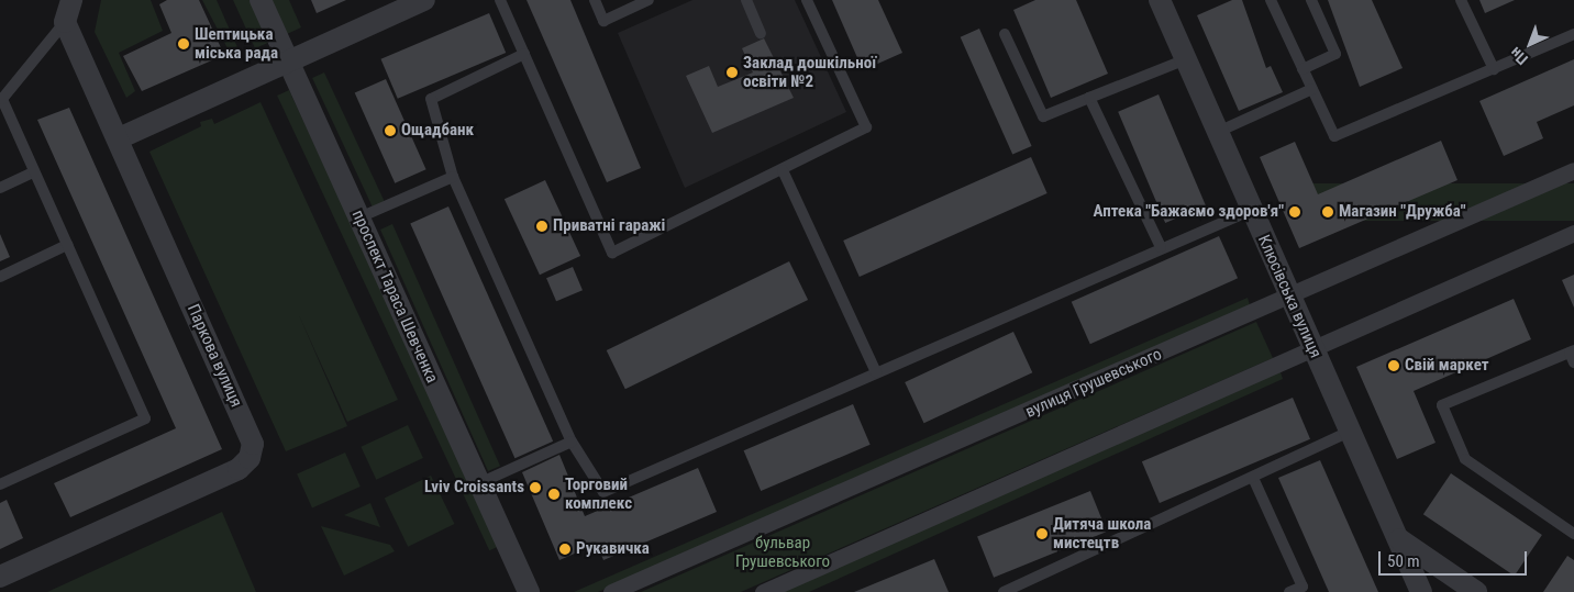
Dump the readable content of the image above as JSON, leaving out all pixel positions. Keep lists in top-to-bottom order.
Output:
{
  "streets": {
    "street": [
      "проспект Тараса Шевченка",
      "Клюсівська вулиця",
      "Паркова вулиця",
      "вулиця Грушевського"
    ]
  },
  "crossings": [
    ["Клюсівська вулиця", "вулиця Грушевського"]
  ],
  "parks": ["бульвар Грушевського"],
  "places": [
    "Шептицька міська рада",
    "Заклад дошкільної освіти №2",
    "Ощадбанк",
    "Аптека \"Бажаємо здоров'я\"",
    "Магазин \"Дружба\"",
    "Приватні гаражі",
    "Свiй маркет",
    "Lviv Croissants",
    "Торговий комплекс",
    "Дитяча школа мистецтв",
    "Рукавичка"
  ],
  "scale_bar": "50 m",
  "north": "bottom left"
}
